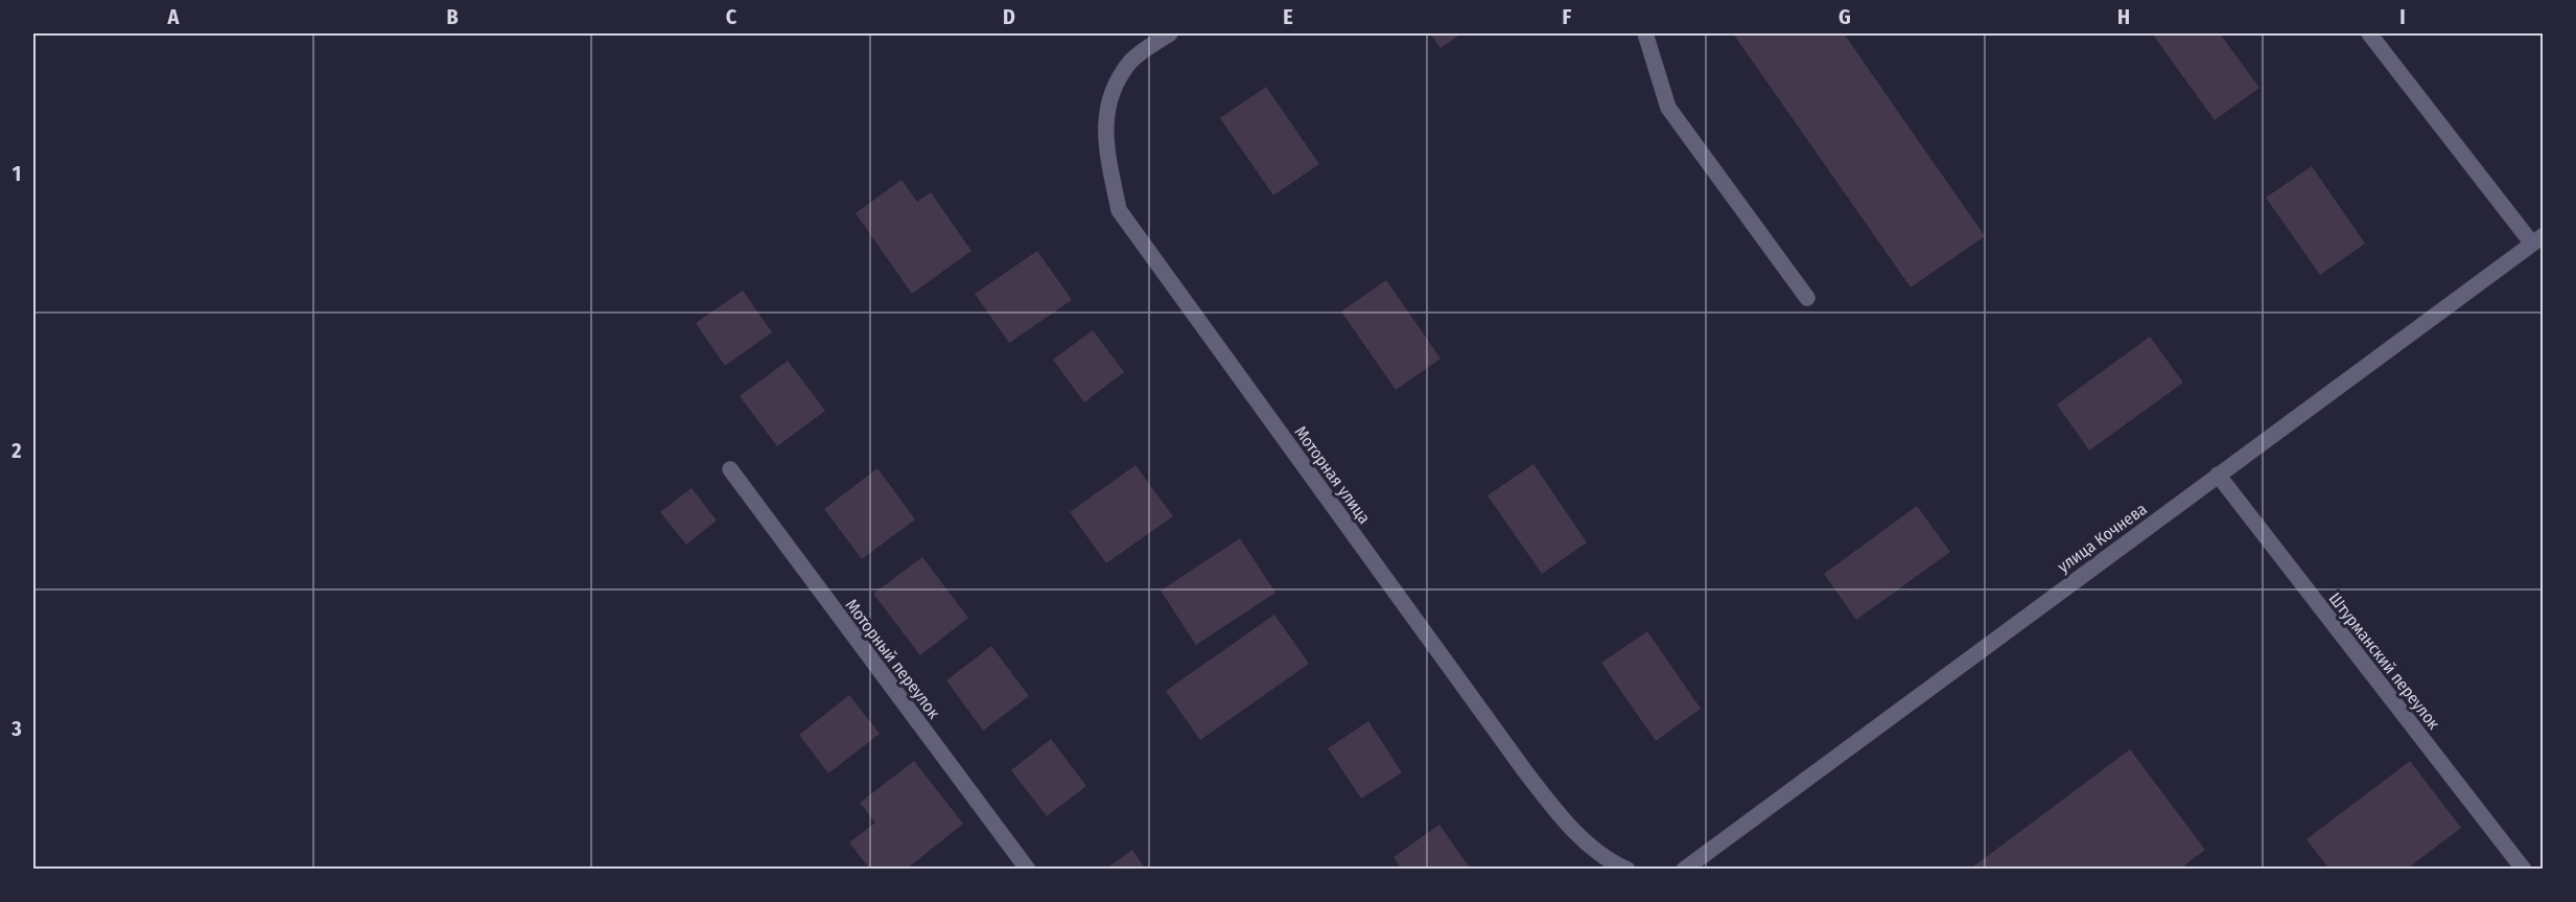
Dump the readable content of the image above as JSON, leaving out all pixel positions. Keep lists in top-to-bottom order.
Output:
{
  "streets": {
    "street": [
      "Моторная улица",
      "улица Кочнева",
      "Моторный переулок",
      "Штурманский переулок"
    ]
  },
  "crossings": [
    ["улица Кочнева", "Штурманский переулок"]
  ],
  "grid": {
    "columns": [
      "A",
      "B",
      "C",
      "D",
      "E",
      "F",
      "G",
      "H",
      "I"
    ],
    "rows": ["1", "2", "3"]
  }
}
